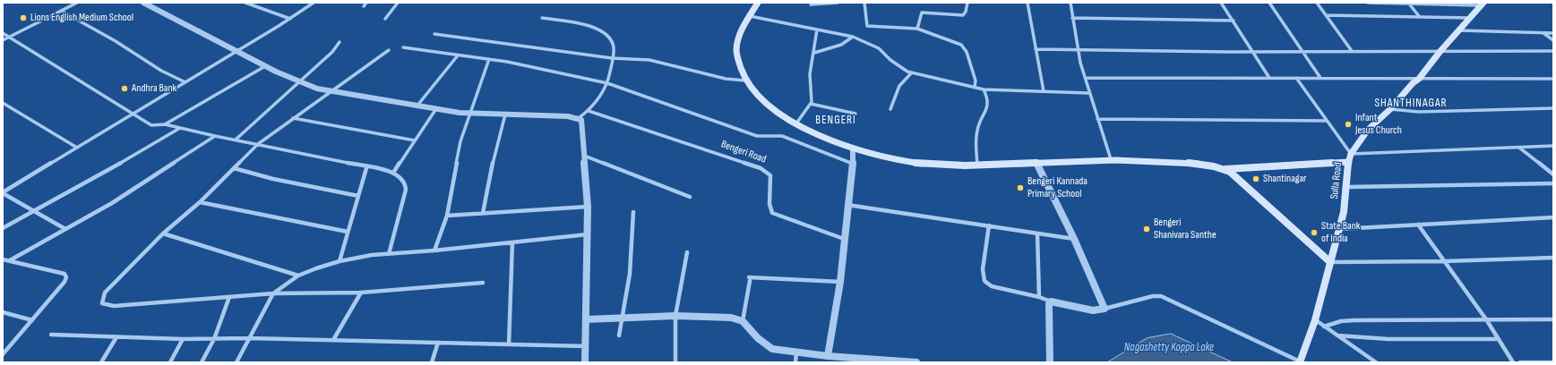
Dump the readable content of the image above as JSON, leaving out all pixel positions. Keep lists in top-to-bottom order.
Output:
{
  "streets": {
    "main road": ["Sulla Road"],
    "street": ["Bengeri Road"]
  },
  "districts": ["SHANTHINAGAR", "BENGERI"],
  "water": ["Nagashetty Koppa Lake"],
  "places": [
    "Lions English Medium School",
    "Andhra Bank",
    "Infant Jesus Church",
    "Shantinagar",
    "Bengeri Kannada Primary School",
    "Bengeri Shanivara Santhe",
    "State Bank of India"
  ]
}
